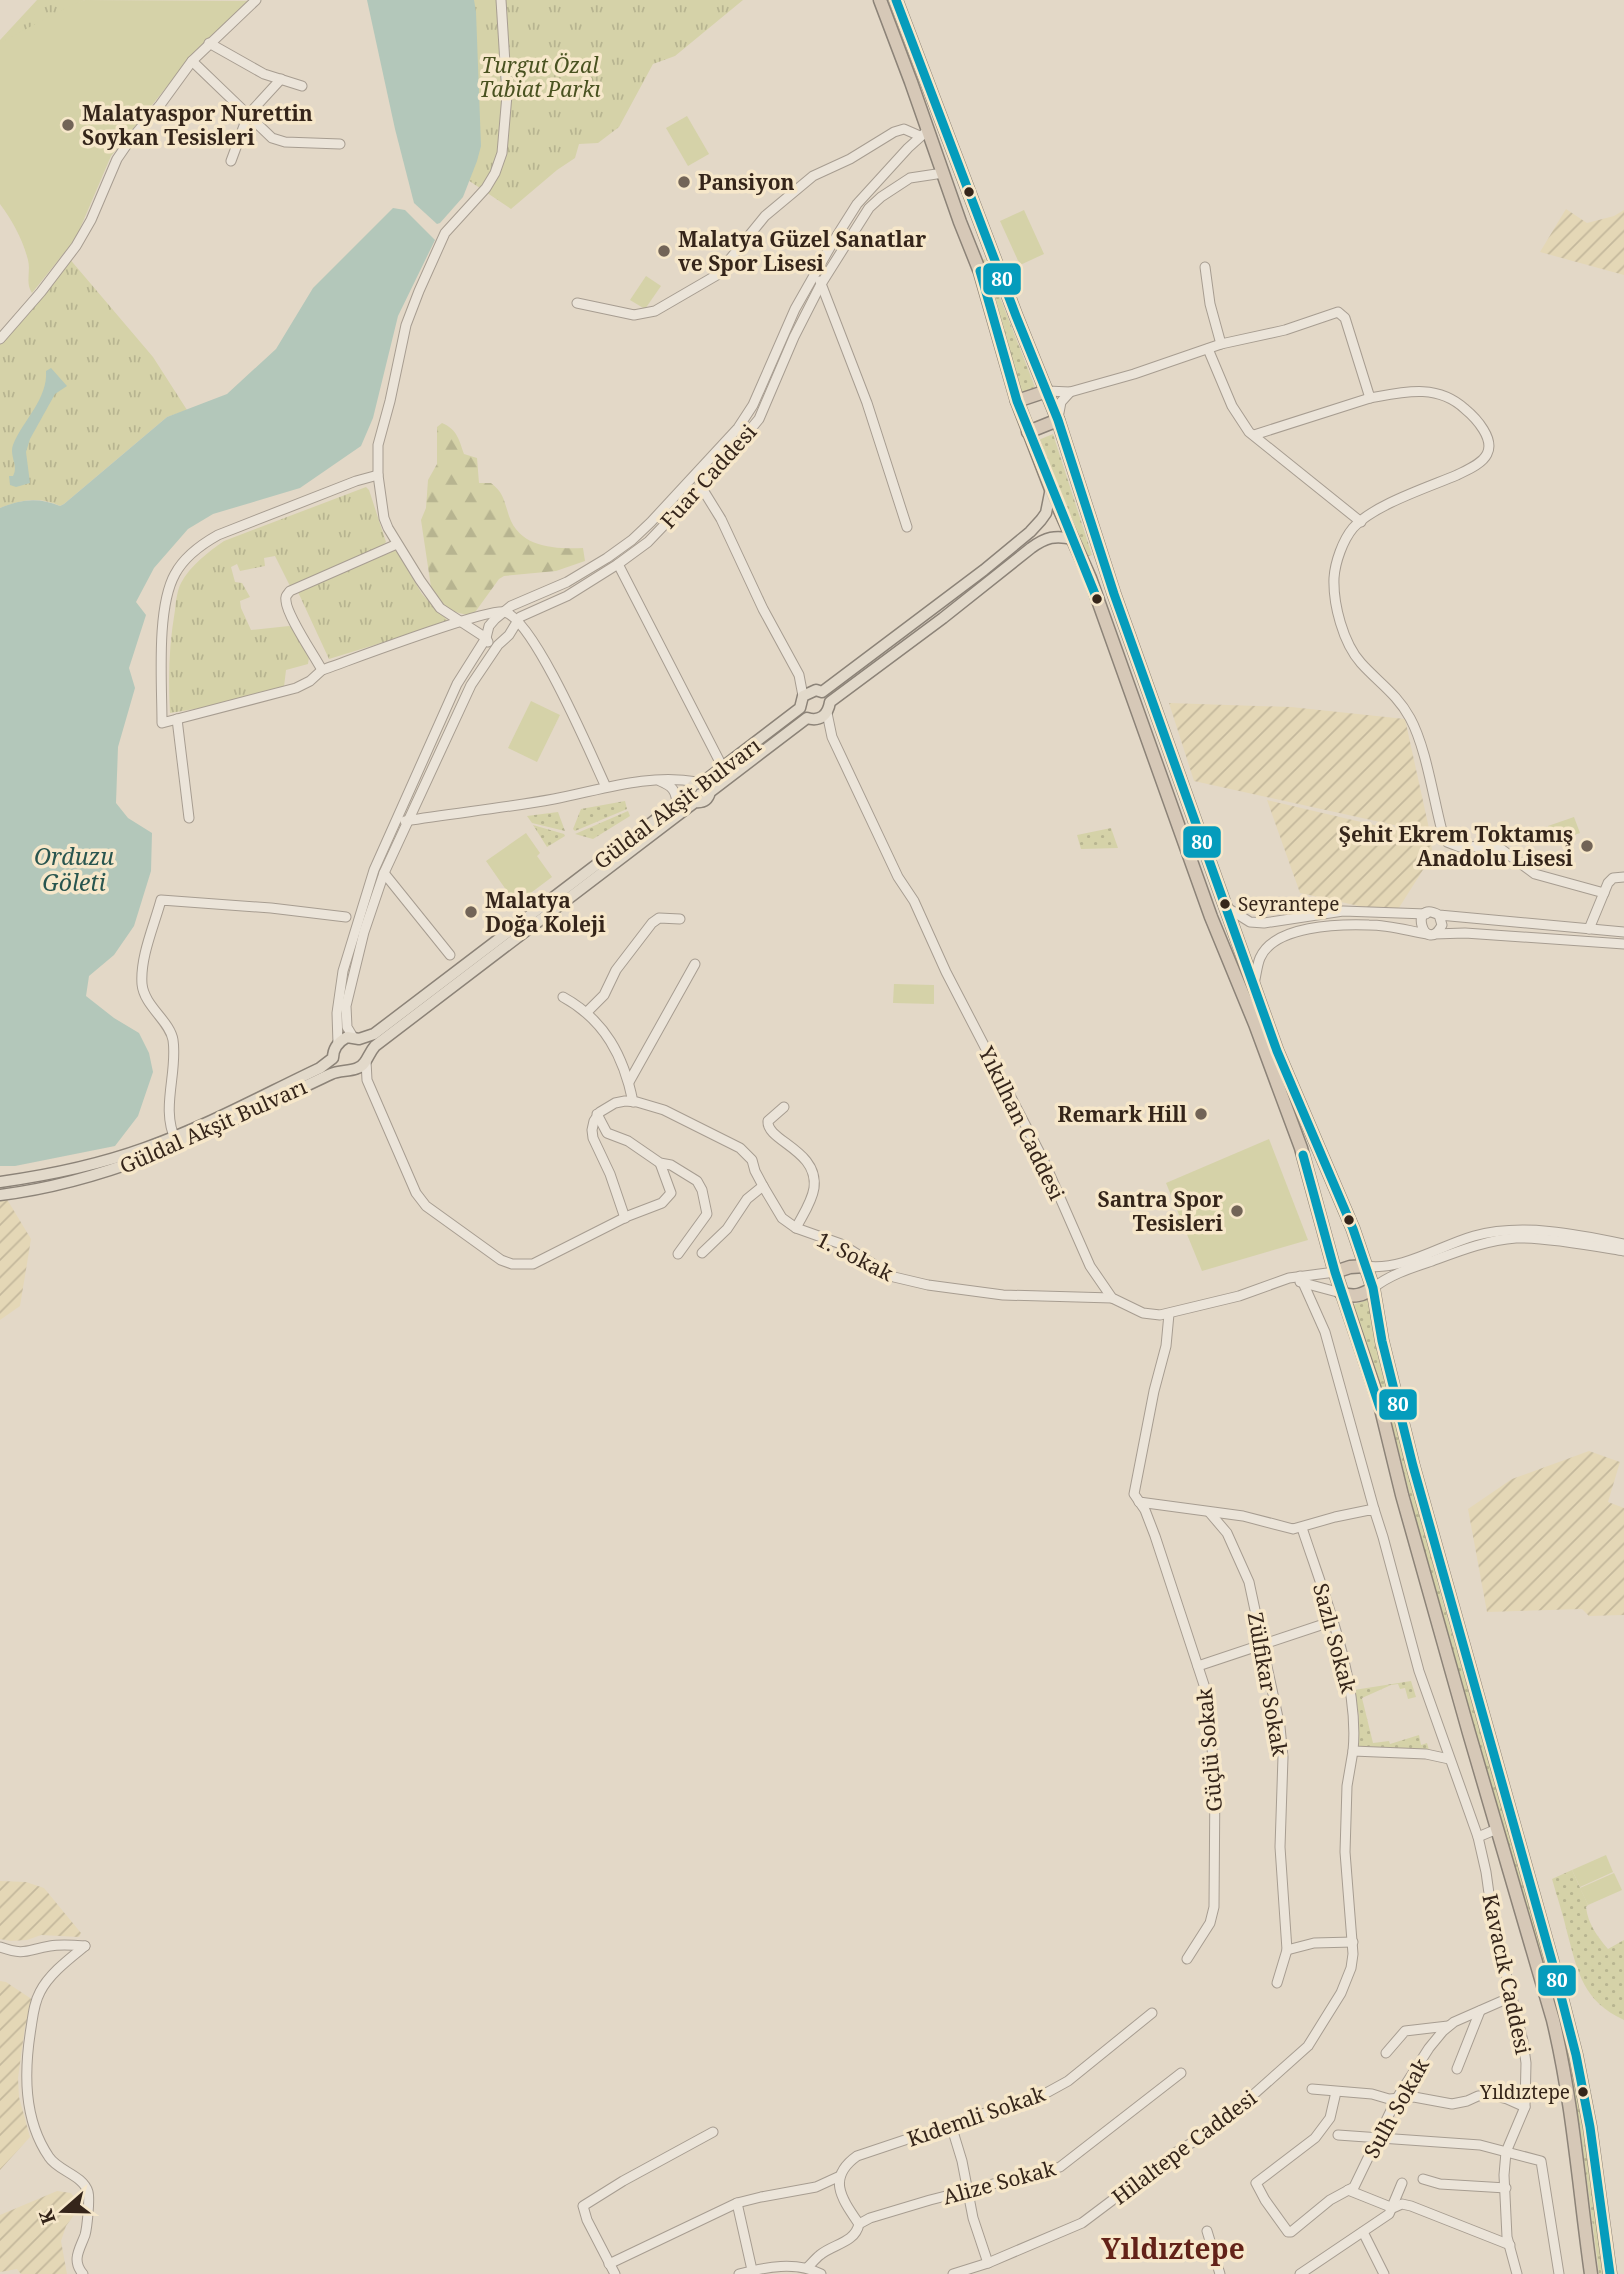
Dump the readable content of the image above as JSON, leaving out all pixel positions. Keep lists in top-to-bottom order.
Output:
{
  "streets": {
    "main road": ["Güldal Akşit Bulvarı"],
    "street": [
      "Fuar Caddesi",
      "Yıkılhan Caddesi",
      "1. Sokak",
      "Sazlı Sokak",
      "Zülfikar Sokak",
      "Güçlü Sokak",
      "Kavacık Caddesi",
      "Sulh Sokak",
      "Kıdemli Sokak",
      "Hilaltepe Caddesi",
      "Alize Sokak"
    ]
  },
  "crossings": [
    ["Güldal Akşit Bulvarı", "Yıkılhan Caddesi"],
    ["Yıkılhan Caddesi", "1. Sokak"],
    ["Yıkılhan Caddesi", "Kavacık Caddesi"],
    ["Sazlı Sokak", "Hilaltepe Caddesi"],
    ["Kavacık Caddesi", "Sulh Sokak"]
  ],
  "districts": ["Yıldıztepe"],
  "water": ["Orduzu Göleti"],
  "parks": ["Turgut Özal Tabiat Parkı"],
  "places": [
    "Malatyaspor Nurettin Soykan Tesisleri",
    "Pansiyon",
    "Malatya Güzel Sanatlar ve Spor Lisesi",
    "Şehit Ekrem Toktamış Anadolu Lisesi",
    "Seyrantepe",
    "Malatya Doğa Koleji",
    "Remark Hill",
    "Santra Spor Tesisleri",
    "Yıldıztepe"
  ],
  "lines": ["transit line 80"],
  "north": "left"
}
